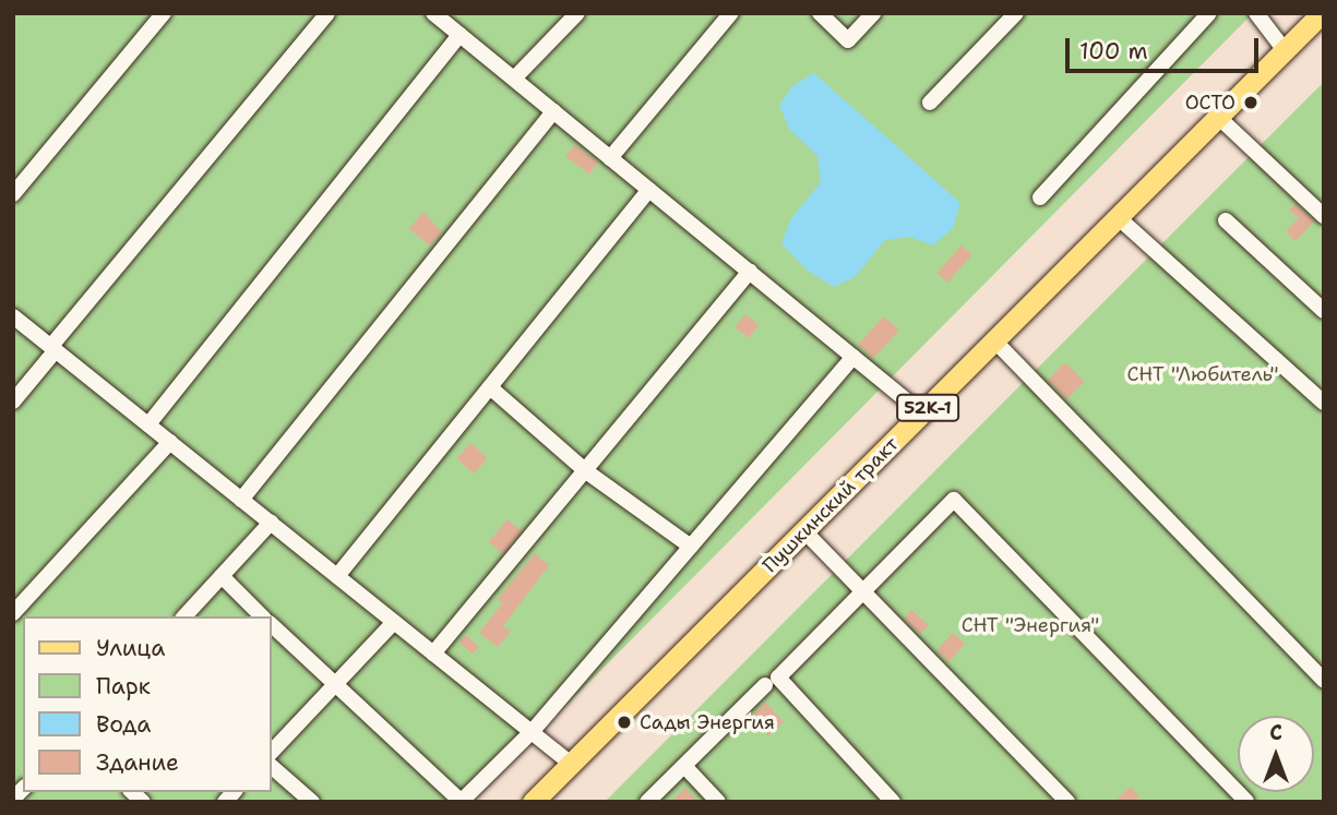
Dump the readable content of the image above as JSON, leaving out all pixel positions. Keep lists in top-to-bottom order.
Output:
{
  "streets": {
    "main road": ["52К-1", "Пушкинский тракт"]
  },
  "parks": ["СНТ \"Любитель\"", "СНТ \"Энергия\""],
  "places": ["ОСТО", "Сады Энергия"],
  "legend": [
    "Улица",
    "Парк",
    "Вода",
    "Здание"
  ],
  "scale_bar": "100 m",
  "north": "top"
}
